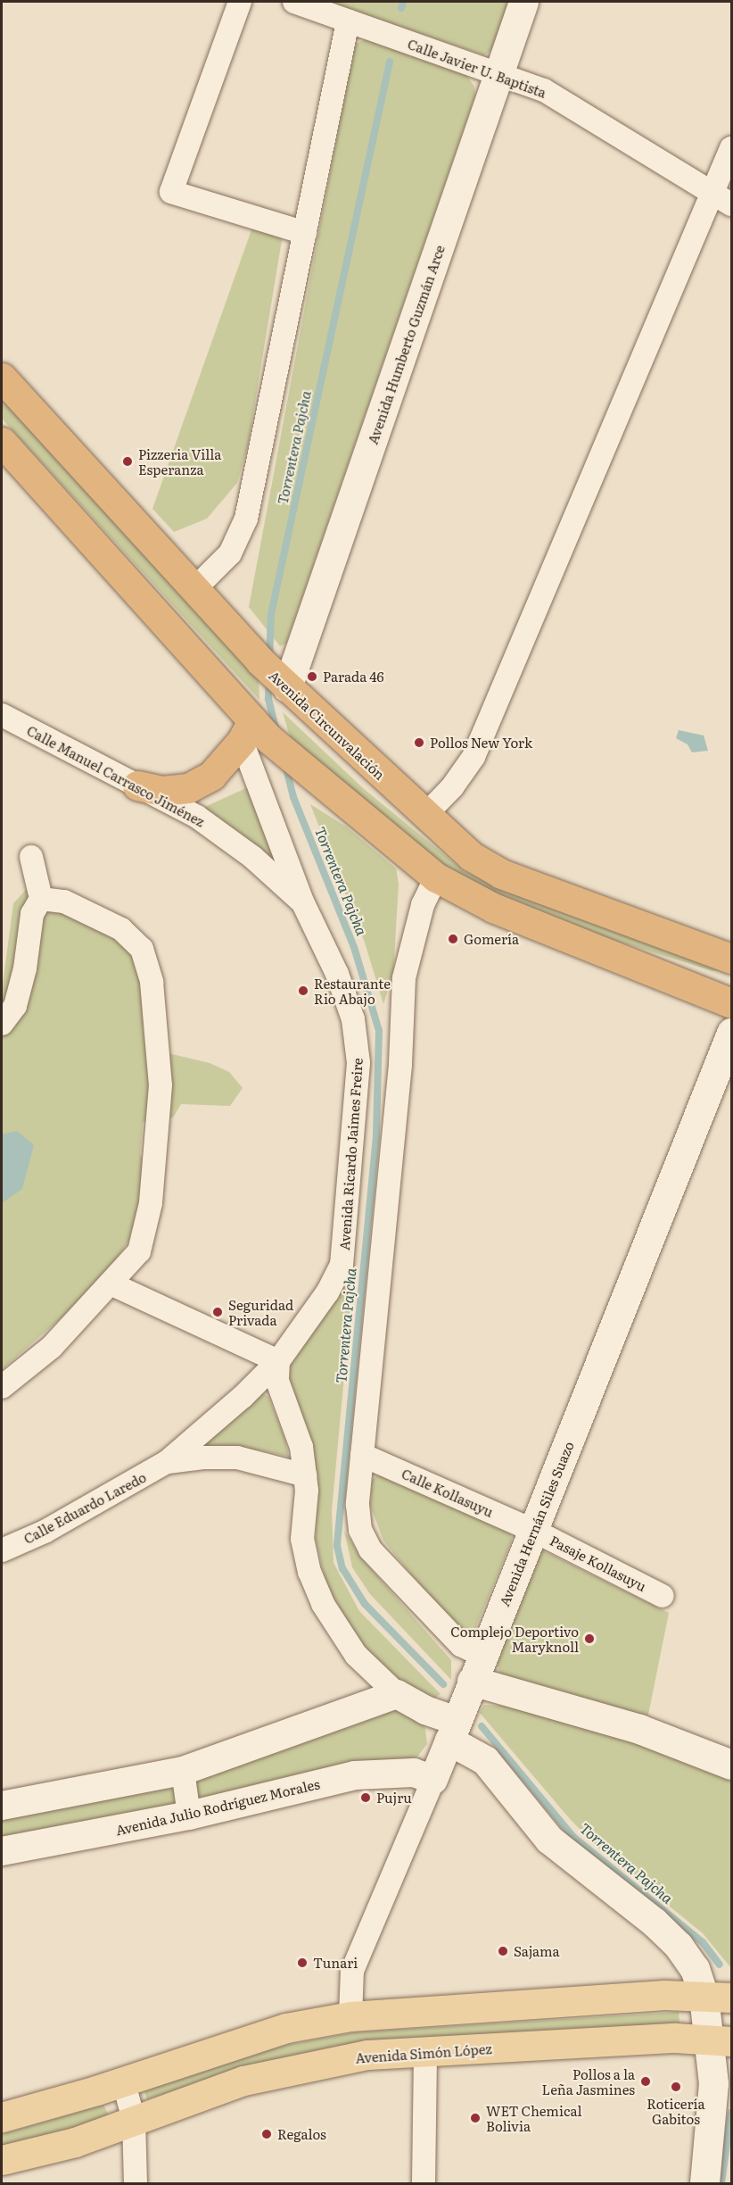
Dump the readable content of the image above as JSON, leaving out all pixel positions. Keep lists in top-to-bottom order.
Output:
{
  "streets": {
    "highway": ["Avenida Circunvalación"],
    "main road": ["Avenida Humberto Guzmán Arce", "Avenida Hernán Siles Suazo", "Avenida Simón López"],
    "street": [
      "Calle Javier U. Baptista",
      "Calle Manuel Carrasco Jiménez",
      "Avenida Ricardo Jaimes Freire",
      "Calle Kollasuyu",
      "Calle Eduardo Laredo",
      "Pasaje Kollasuyu",
      "Avenida Julio Rodríguez Morales"
    ]
  },
  "crossings": [
    ["Calle Javier U. Baptista", "Avenida Humberto Guzmán Arce"],
    ["Avenida Humberto Guzmán Arce", "Avenida Circunvalación"],
    ["Calle Manuel Carrasco Jiménez", "Avenida Ricardo Jaimes Freire"],
    ["Avenida Ricardo Jaimes Freire", "Calle Eduardo Laredo"],
    ["Calle Kollasuyu", "Avenida Hernán Siles Suazo"],
    ["Calle Kollasuyu", "Pasaje Kollasuyu"],
    ["Avenida Hernán Siles Suazo", "Pasaje Kollasuyu"],
    ["Avenida Hernán Siles Suazo", "Avenida Julio Rodríguez Morales"]
  ],
  "water": ["Torrentera Pajcha"],
  "places": [
    "Pizzeria Villa Esperanza",
    "Parada 46",
    "Pollos New York",
    "Gomería",
    "Restaurante Rio Abajo",
    "Seguridad Privada",
    "Complejo Deportivo Maryknoll",
    "Pujru",
    "Sajama",
    "Tunari",
    "Pollos a la Leña Jasmines",
    "Roticería Gabitos",
    "WET Chemical Bolivia",
    "Regalos"
  ]
}
